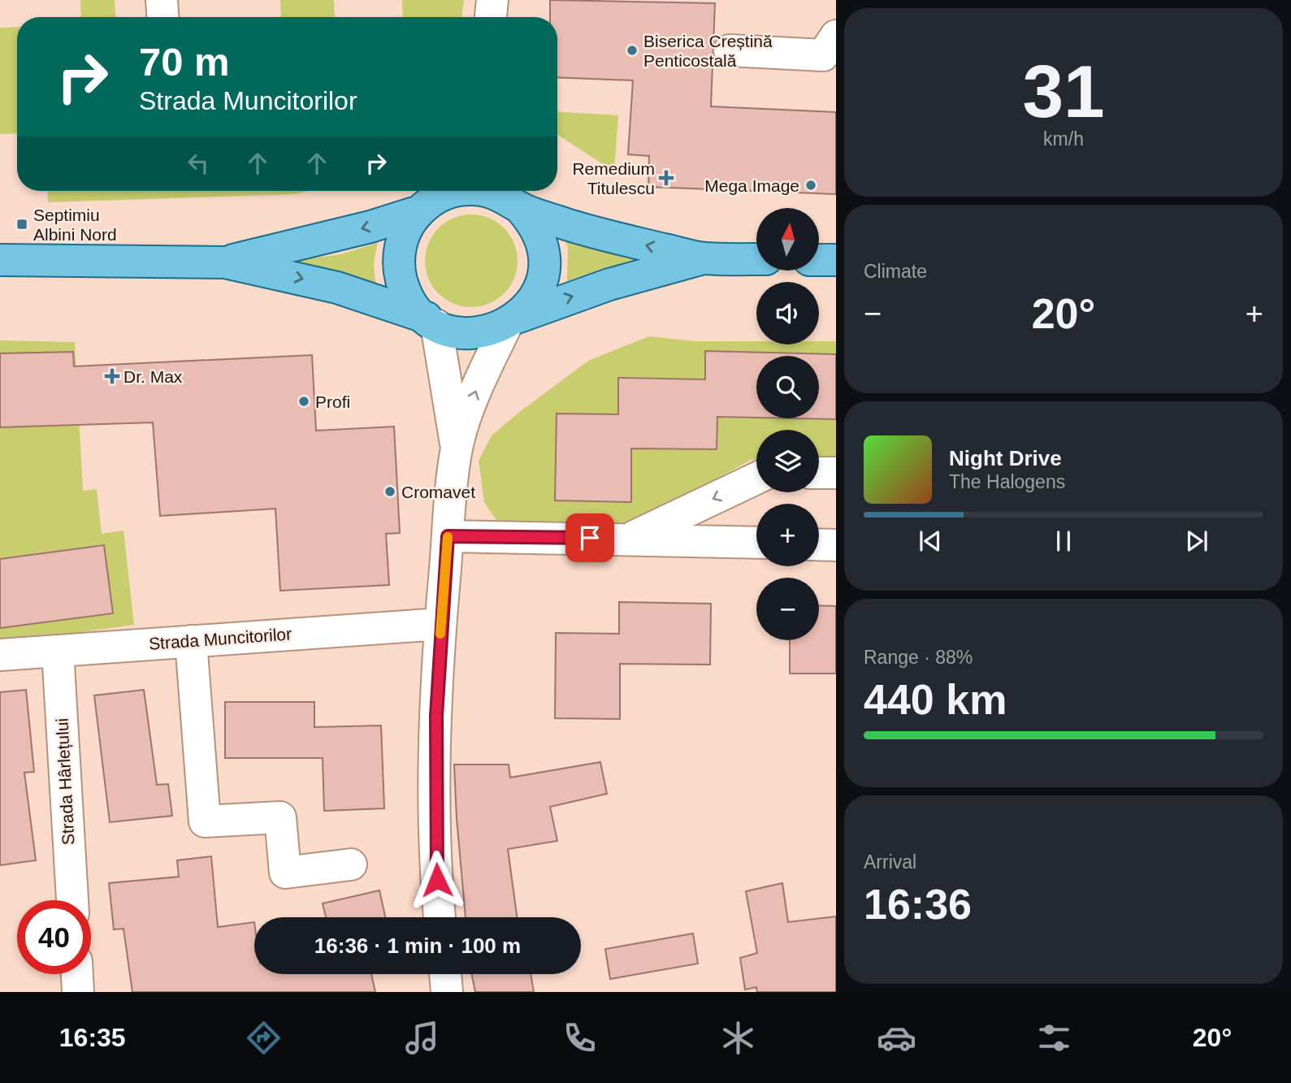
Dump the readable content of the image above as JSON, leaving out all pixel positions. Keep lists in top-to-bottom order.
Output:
{
  "streets": {
    "street": ["Strada Muncitorilor", "Strada Hârlețului"]
  },
  "crossings": [
    ["Strada Muncitorilor", "Strada Hârlețului"]
  ],
  "places": {
    "other": [
      "Biserica Creștină Penticostală",
      "Mega Image",
      "Profi",
      "Cromavet"
    ],
    "health": ["Remedium Titulescu", "Dr. Max"],
    "transit": ["Septimiu Albini Nord"]
  },
  "north": "top",
  "page": {
    "tile": [
      ["31", "km/h"],
      "Climate",
      ["Range · 88%", "440 km"],
      ["Arrival", "16:36"]
    ],
    "turn": ["70 m", "Strada Muncitorilor"],
    "map_buttons": ["+", "−"],
    "heat": ["−", "20°", "+"],
    "song": ["Night Drive", "The Halogens"],
    "limit": "40",
    "trip": "16:36 · 1 min · 100 m",
    "tabs": ["16:35", "20°"]
  }
}
